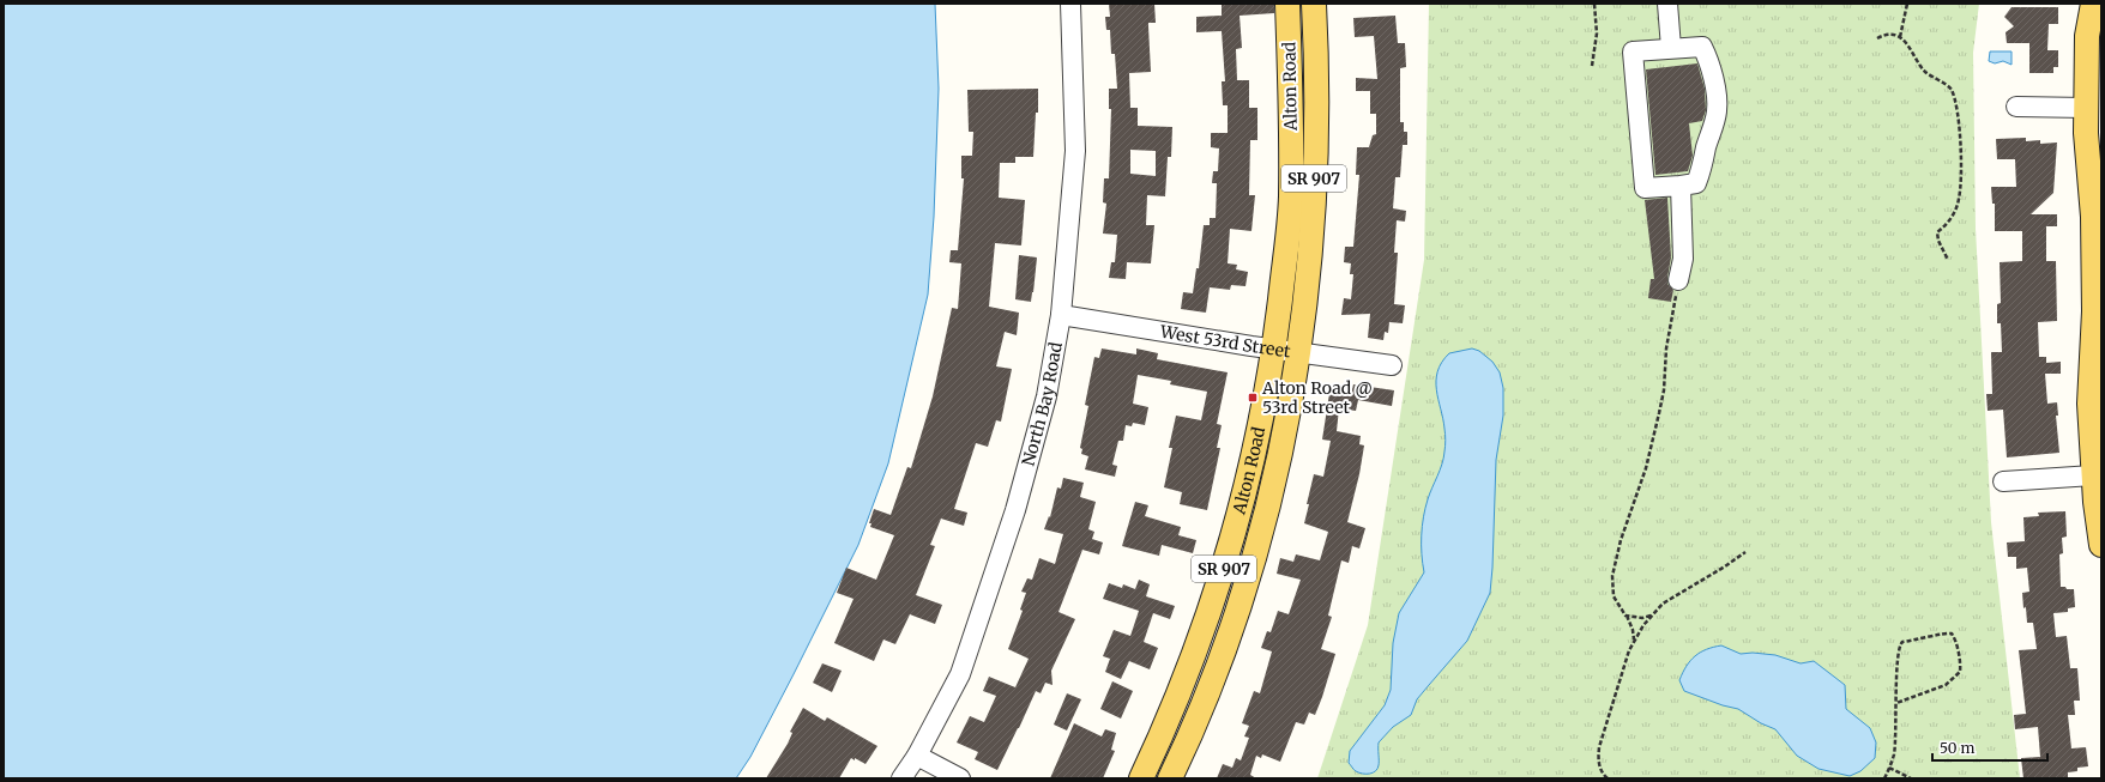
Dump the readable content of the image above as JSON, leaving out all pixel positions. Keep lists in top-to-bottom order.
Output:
{
  "streets": {
    "main road": ["Alton Road", "SR 907"],
    "street": ["West 53rd Street", "North Bay Road"]
  },
  "crossings": [
    ["Alton Road", "West 53rd Street"],
    ["West 53rd Street", "North Bay Road"]
  ],
  "places": {
    "transit": ["Alton Road @ 53rd Street"]
  },
  "scale_bar": "50 m"
}
